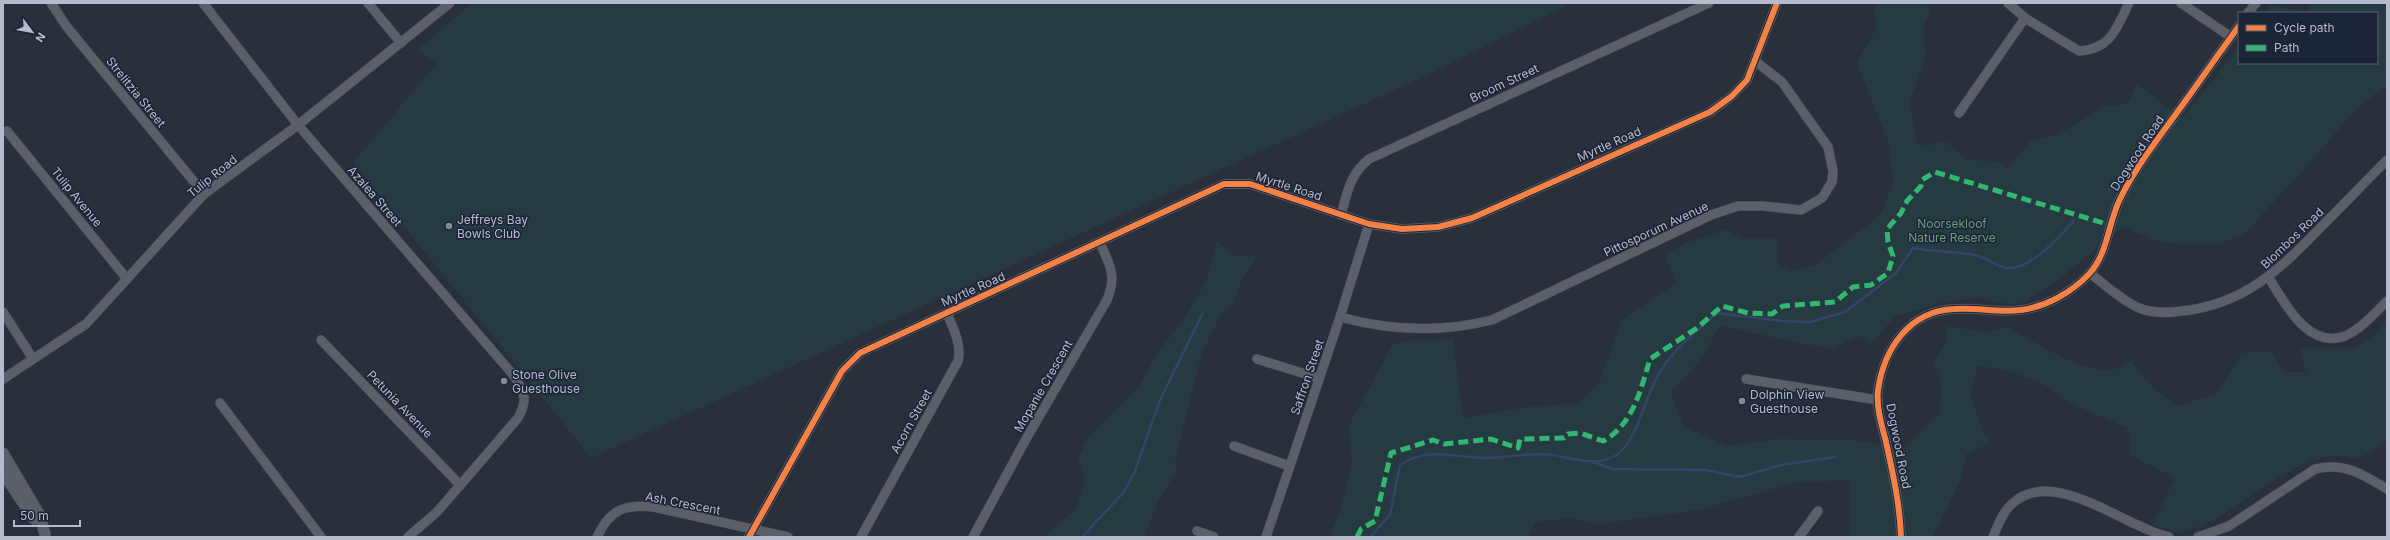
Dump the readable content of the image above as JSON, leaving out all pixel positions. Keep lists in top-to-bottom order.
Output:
{
  "streets": {
    "street": [
      "Broom Street",
      "Strelitzia Street",
      "Myrtle Road",
      "Dogwood Road",
      "Tulip Road",
      "Azalea Street",
      "Tulip Avenue",
      "Pittosporum Avenue",
      "Blombos Road",
      "Saffron Street",
      "Mopanie Crescent",
      "Petunia Avenue",
      "Acorn Street",
      "Ash Crescent"
    ]
  },
  "crossings": [
    ["Broom Street", "Myrtle Road"],
    ["Strelitzia Street", "Tulip Road"],
    ["Myrtle Road", "Pittosporum Avenue"],
    ["Myrtle Road", "Saffron Street"],
    ["Myrtle Road", "Mopanie Crescent"],
    ["Myrtle Road", "Acorn Street"],
    ["Myrtle Road", "Ash Crescent"],
    ["Dogwood Road", "Blombos Road"],
    ["Tulip Road", "Azalea Street"],
    ["Tulip Road", "Tulip Avenue"],
    ["Azalea Street", "Petunia Avenue"],
    ["Pittosporum Avenue", "Saffron Street"]
  ],
  "parks": ["Noorsekloof Nature Reserve"],
  "places": ["Jeffreys Bay Bowls Club", "Stone Olive Guesthouse", "Dolphin View Guesthouse"],
  "legend": ["Cycle path", "Path"],
  "scale_bar": "50 m",
  "north": "bottom right"
}
